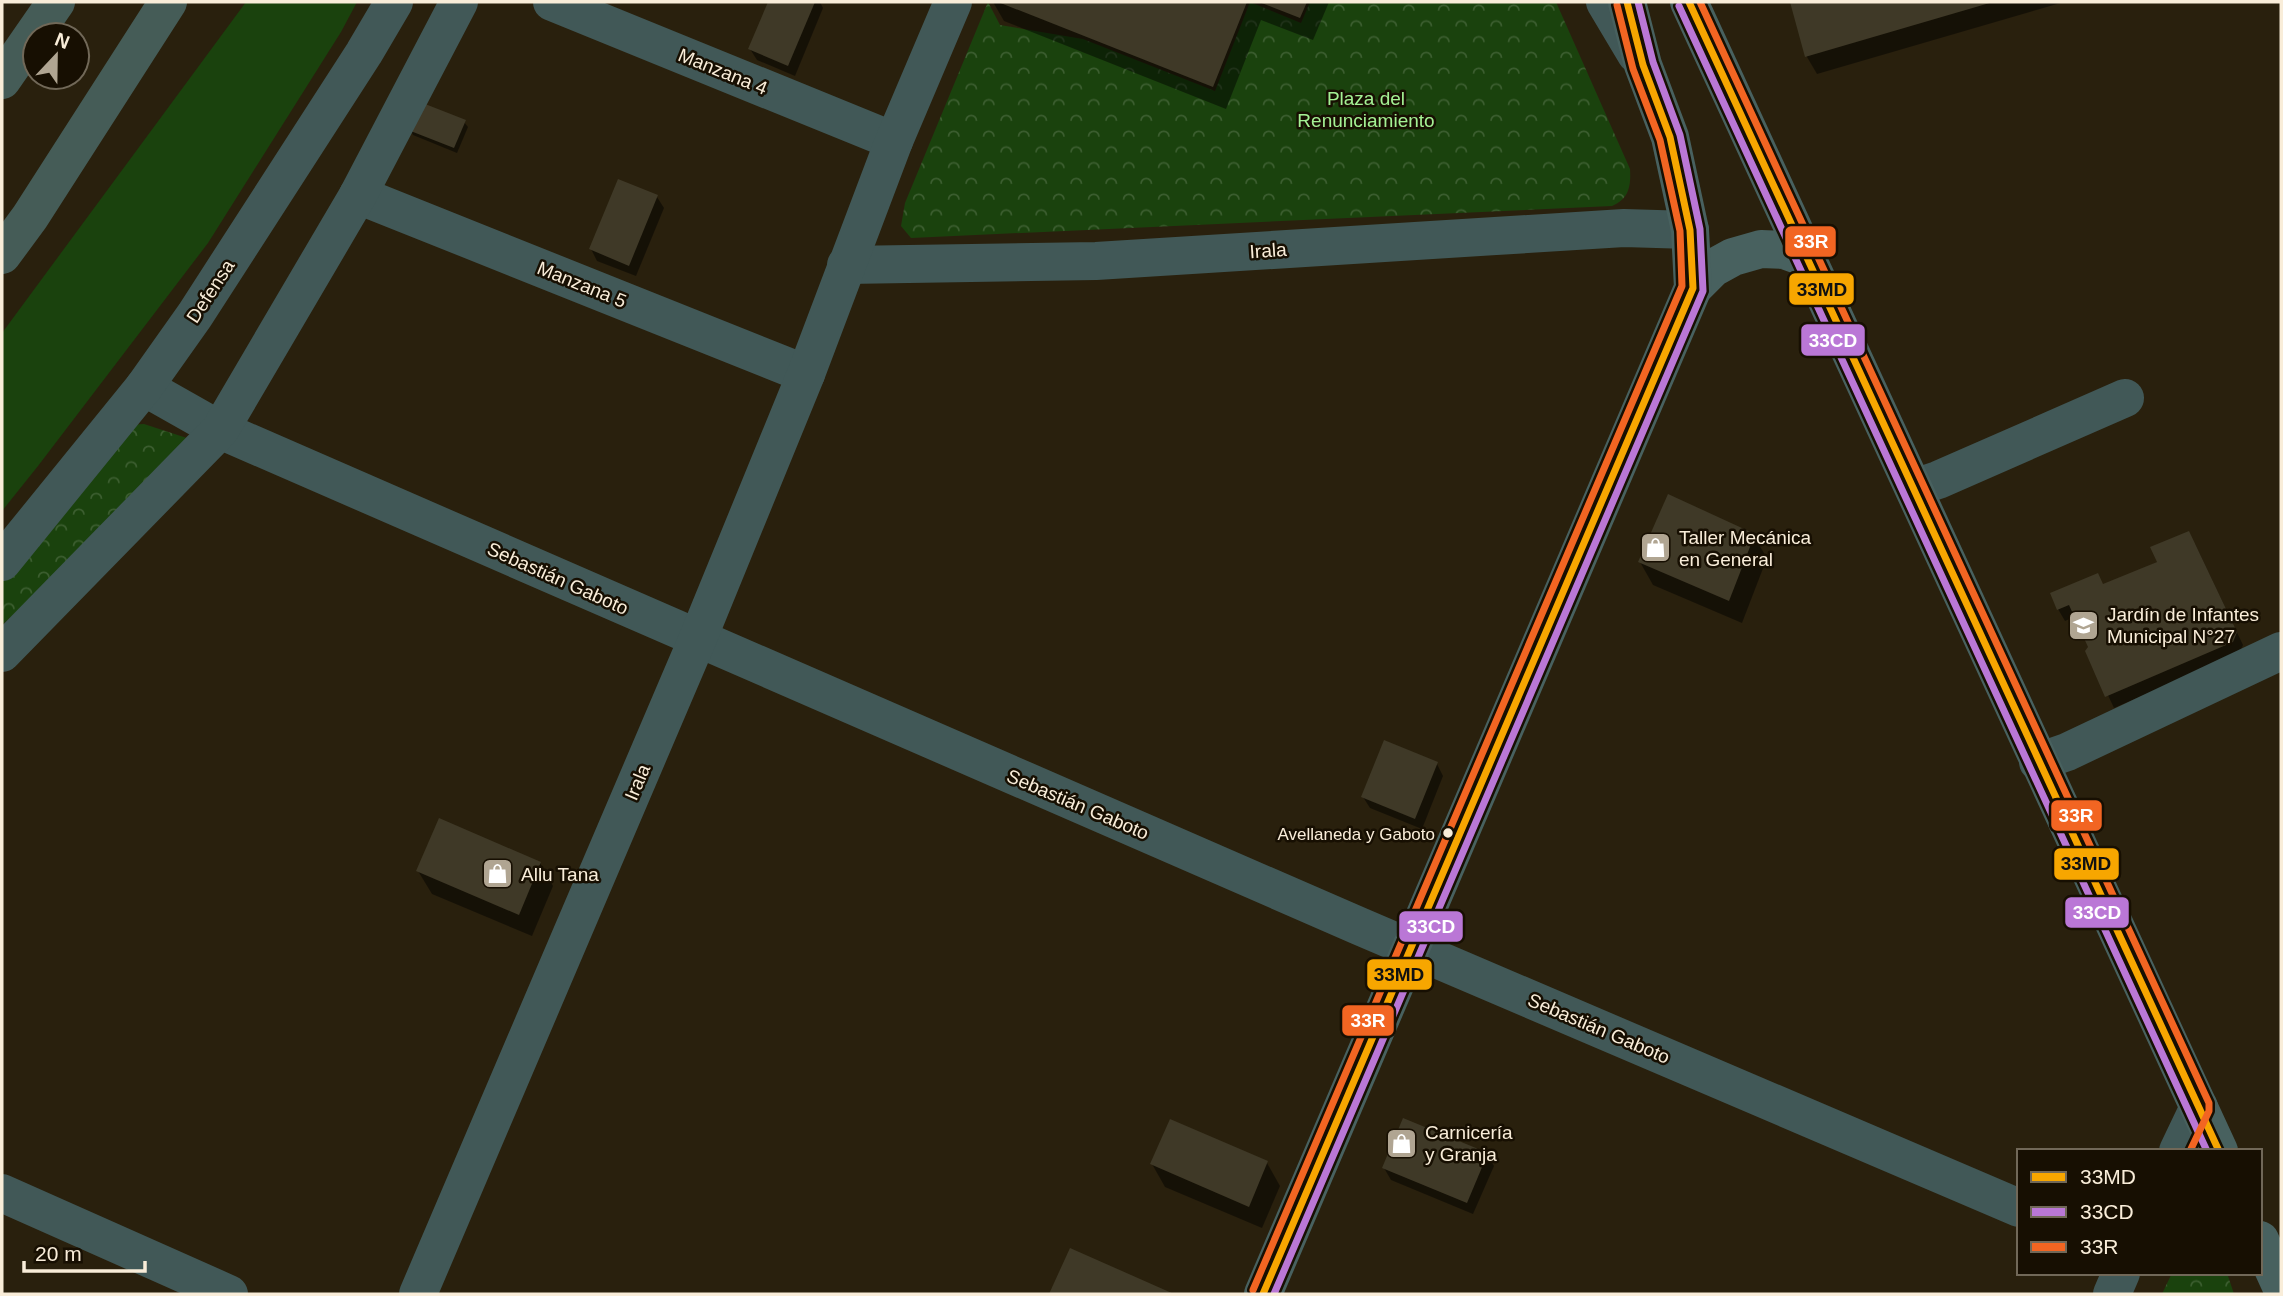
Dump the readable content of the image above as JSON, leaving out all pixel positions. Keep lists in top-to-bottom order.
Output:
{
  "streets": {
    "street": [
      "Manzana 4",
      "Irala",
      "Manzana 5",
      "Defensa",
      "Sebastián Gaboto"
    ]
  },
  "crossings": [
    ["Manzana 4", "Irala"],
    ["Irala", "Manzana 5"],
    ["Irala", "Sebastián Gaboto"],
    ["Defensa", "Sebastián Gaboto"]
  ],
  "parks": ["Plaza del Renunciamiento"],
  "places": {
    "shop": ["Taller Mecánica en General", "Allu Tana", "Carnicería y Granja"],
    "school or university": ["Jardín de Infantes Municipal N°27"],
    "other": ["Avellaneda y Gaboto"]
  },
  "lines": ["transit line 33MD", "transit line 33CD", "transit line 33R"],
  "legend": ["33MD", "33CD", "33R"],
  "scale_bar": "20 m",
  "north": "top"
}
